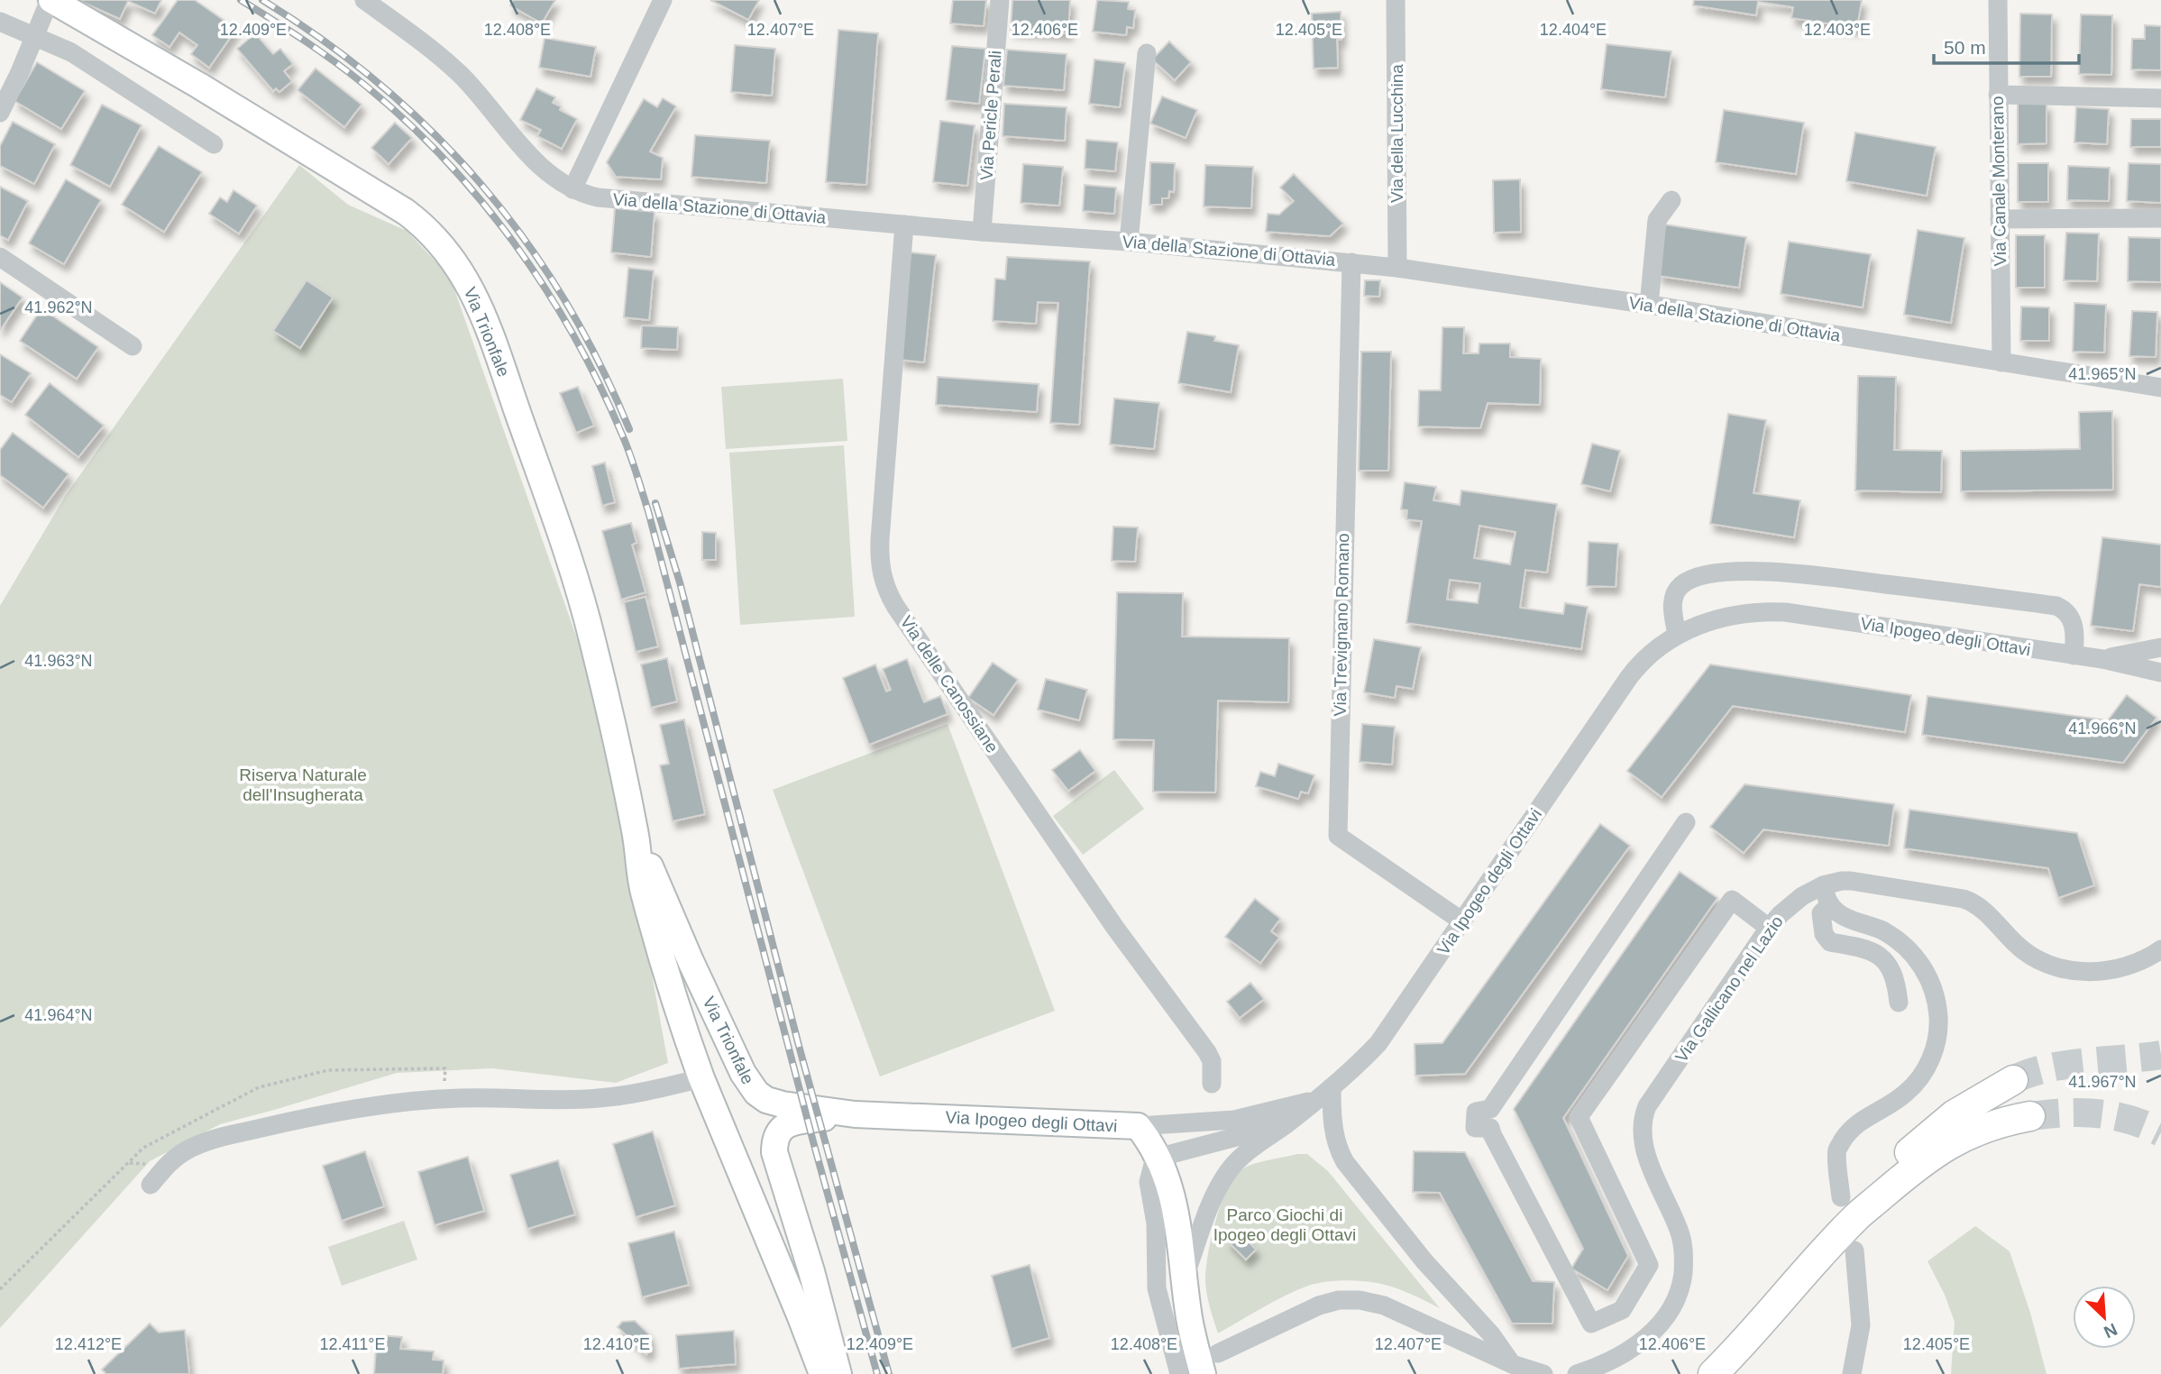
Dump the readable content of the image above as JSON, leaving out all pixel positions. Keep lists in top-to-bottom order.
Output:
{
  "streets": {
    "main road": ["Via Trionfale", "Via Ipogeo degli Ottavi"],
    "street": [
      "Via Pericle Perali",
      "Via della Lucchina",
      "Via Canale Monterano",
      "Via della Stazione di Ottavia",
      "Via Trevignano Romano",
      "Via delle Canossiane",
      "Via Gallicano nel Lazio"
    ]
  },
  "crossings": [
    ["Via Pericle Perali", "Via della Stazione di Ottavia"],
    ["Via della Lucchina", "Via della Stazione di Ottavia"],
    ["Via Canale Monterano", "Via della Stazione di Ottavia"],
    ["Via della Stazione di Ottavia", "Via Trevignano Romano"],
    ["Via della Stazione di Ottavia", "Via delle Canossiane"],
    ["Via Trionfale", "Via Ipogeo degli Ottavi"],
    ["Via Trevignano Romano", "Via Ipogeo degli Ottavi"]
  ],
  "parks": ["Riserva Naturale dell'Insugherata", "Parco Giochi di Ipogeo degli Ottavi"],
  "scale_bar": "50 m",
  "north": "bottom right",
  "coordinates": [
    "12.409°E",
    "12.408°E",
    "12.407°E",
    "12.406°E",
    "12.405°E",
    "12.404°E",
    "12.403°E",
    "41.962°N",
    "41.965°N",
    "41.963°N",
    "41.966°N",
    "41.964°N",
    "41.967°N",
    "12.412°E",
    "12.411°E",
    "12.410°E"
  ]
}
